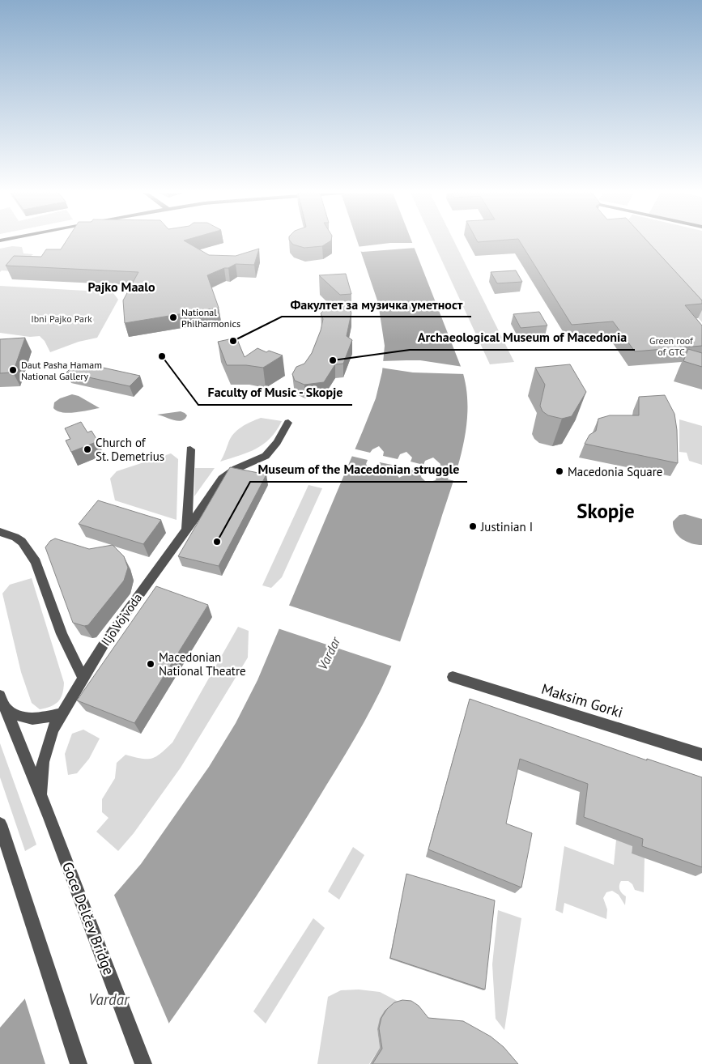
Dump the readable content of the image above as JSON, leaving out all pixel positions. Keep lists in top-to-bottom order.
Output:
{
  "streets": {
    "street": ["Iljo Vojvoda", "Maksim Gorki", "Goce Delčev Bridge"]
  },
  "crossings": [
    ["Iljo Vojvoda", "Goce Delčev Bridge"]
  ],
  "districts": ["Pajko Maalo", "Skopje"],
  "water": ["Vardar"],
  "parks": ["Ibni Pajko Park", "Green roof of GTC"],
  "places": [
    "National Philharmonics",
    "Факултет за музичка уметност",
    "Faculty of Music - Skopje",
    "Archaeological Museum of Macedonia",
    "Daut Pasha Hamam National Gallery",
    "Church of St. Demetrius",
    "Macedonia Square",
    "Justinian I",
    "Museum of the Macedonian struggle",
    "Macedonian National Theatre"
  ]
}
